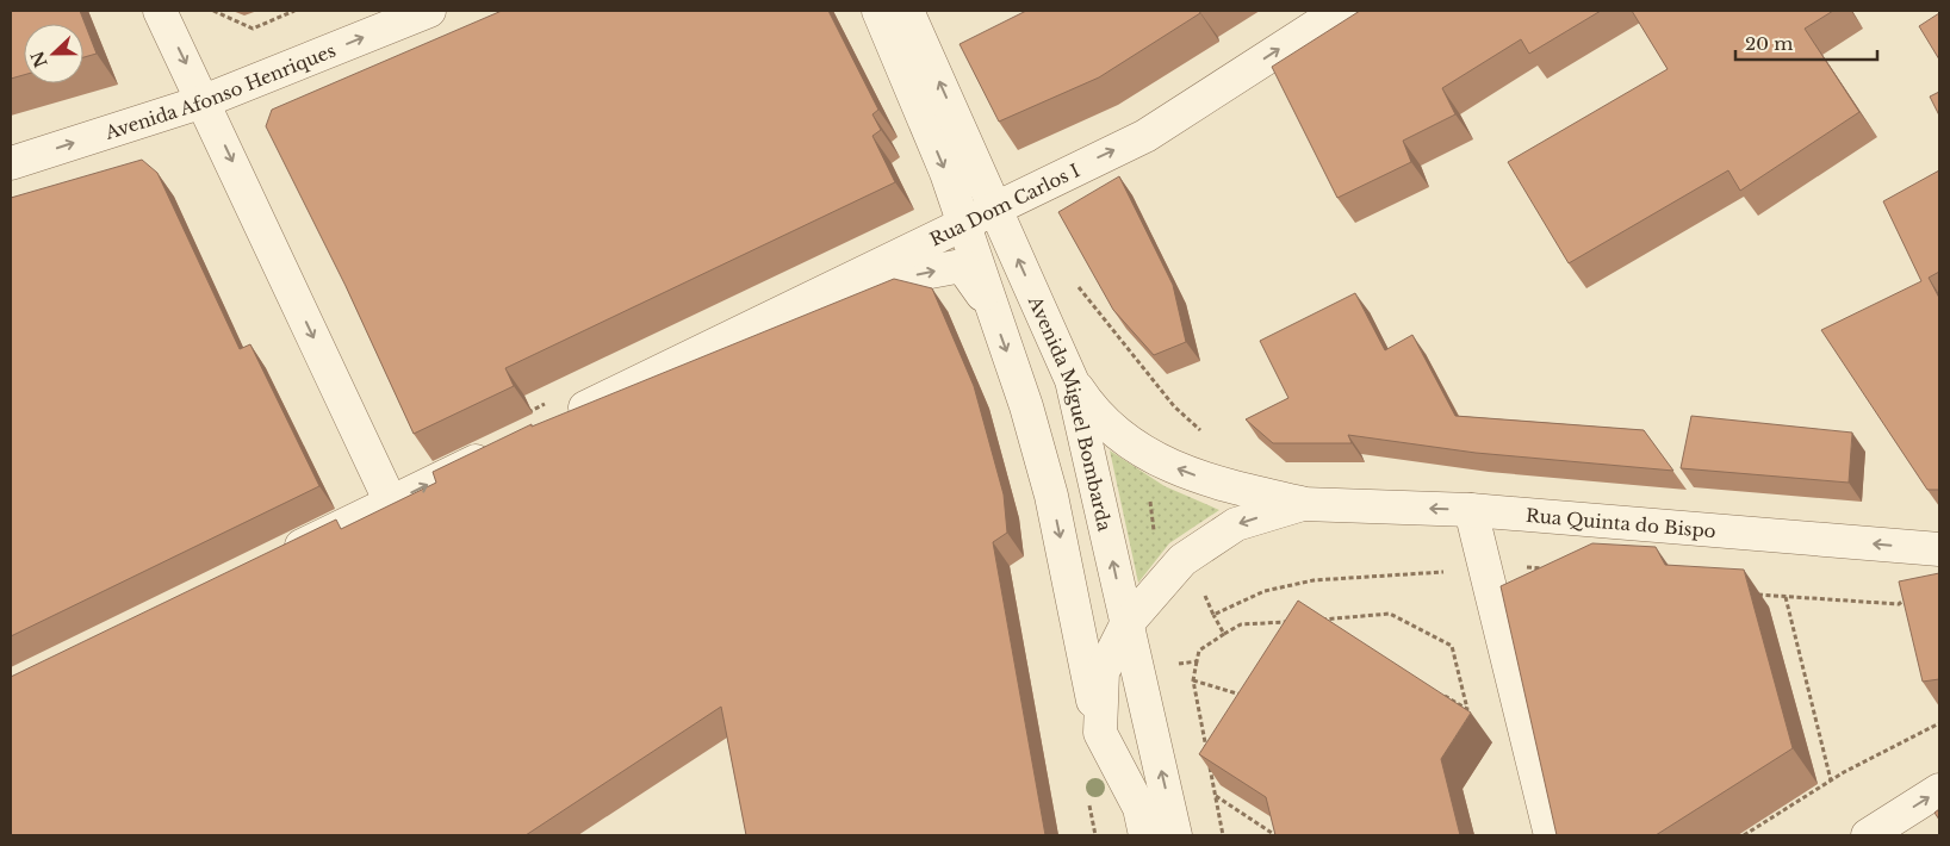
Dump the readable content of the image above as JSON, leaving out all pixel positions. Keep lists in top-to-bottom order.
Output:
{
  "streets": {
    "street": [
      "Avenida Afonso Henriques",
      "Rua Dom Carlos I",
      "Avenida Miguel Bombarda",
      "Rua Quinta do Bispo"
    ]
  },
  "crossings": [
    ["Rua Dom Carlos I", "Avenida Miguel Bombarda"],
    ["Avenida Miguel Bombarda", "Rua Quinta do Bispo"]
  ],
  "one_way": ["Avenida Afonso Henriques", "Rua Quinta do Bispo"],
  "scale_bar": "20 m",
  "north": "left"
}
